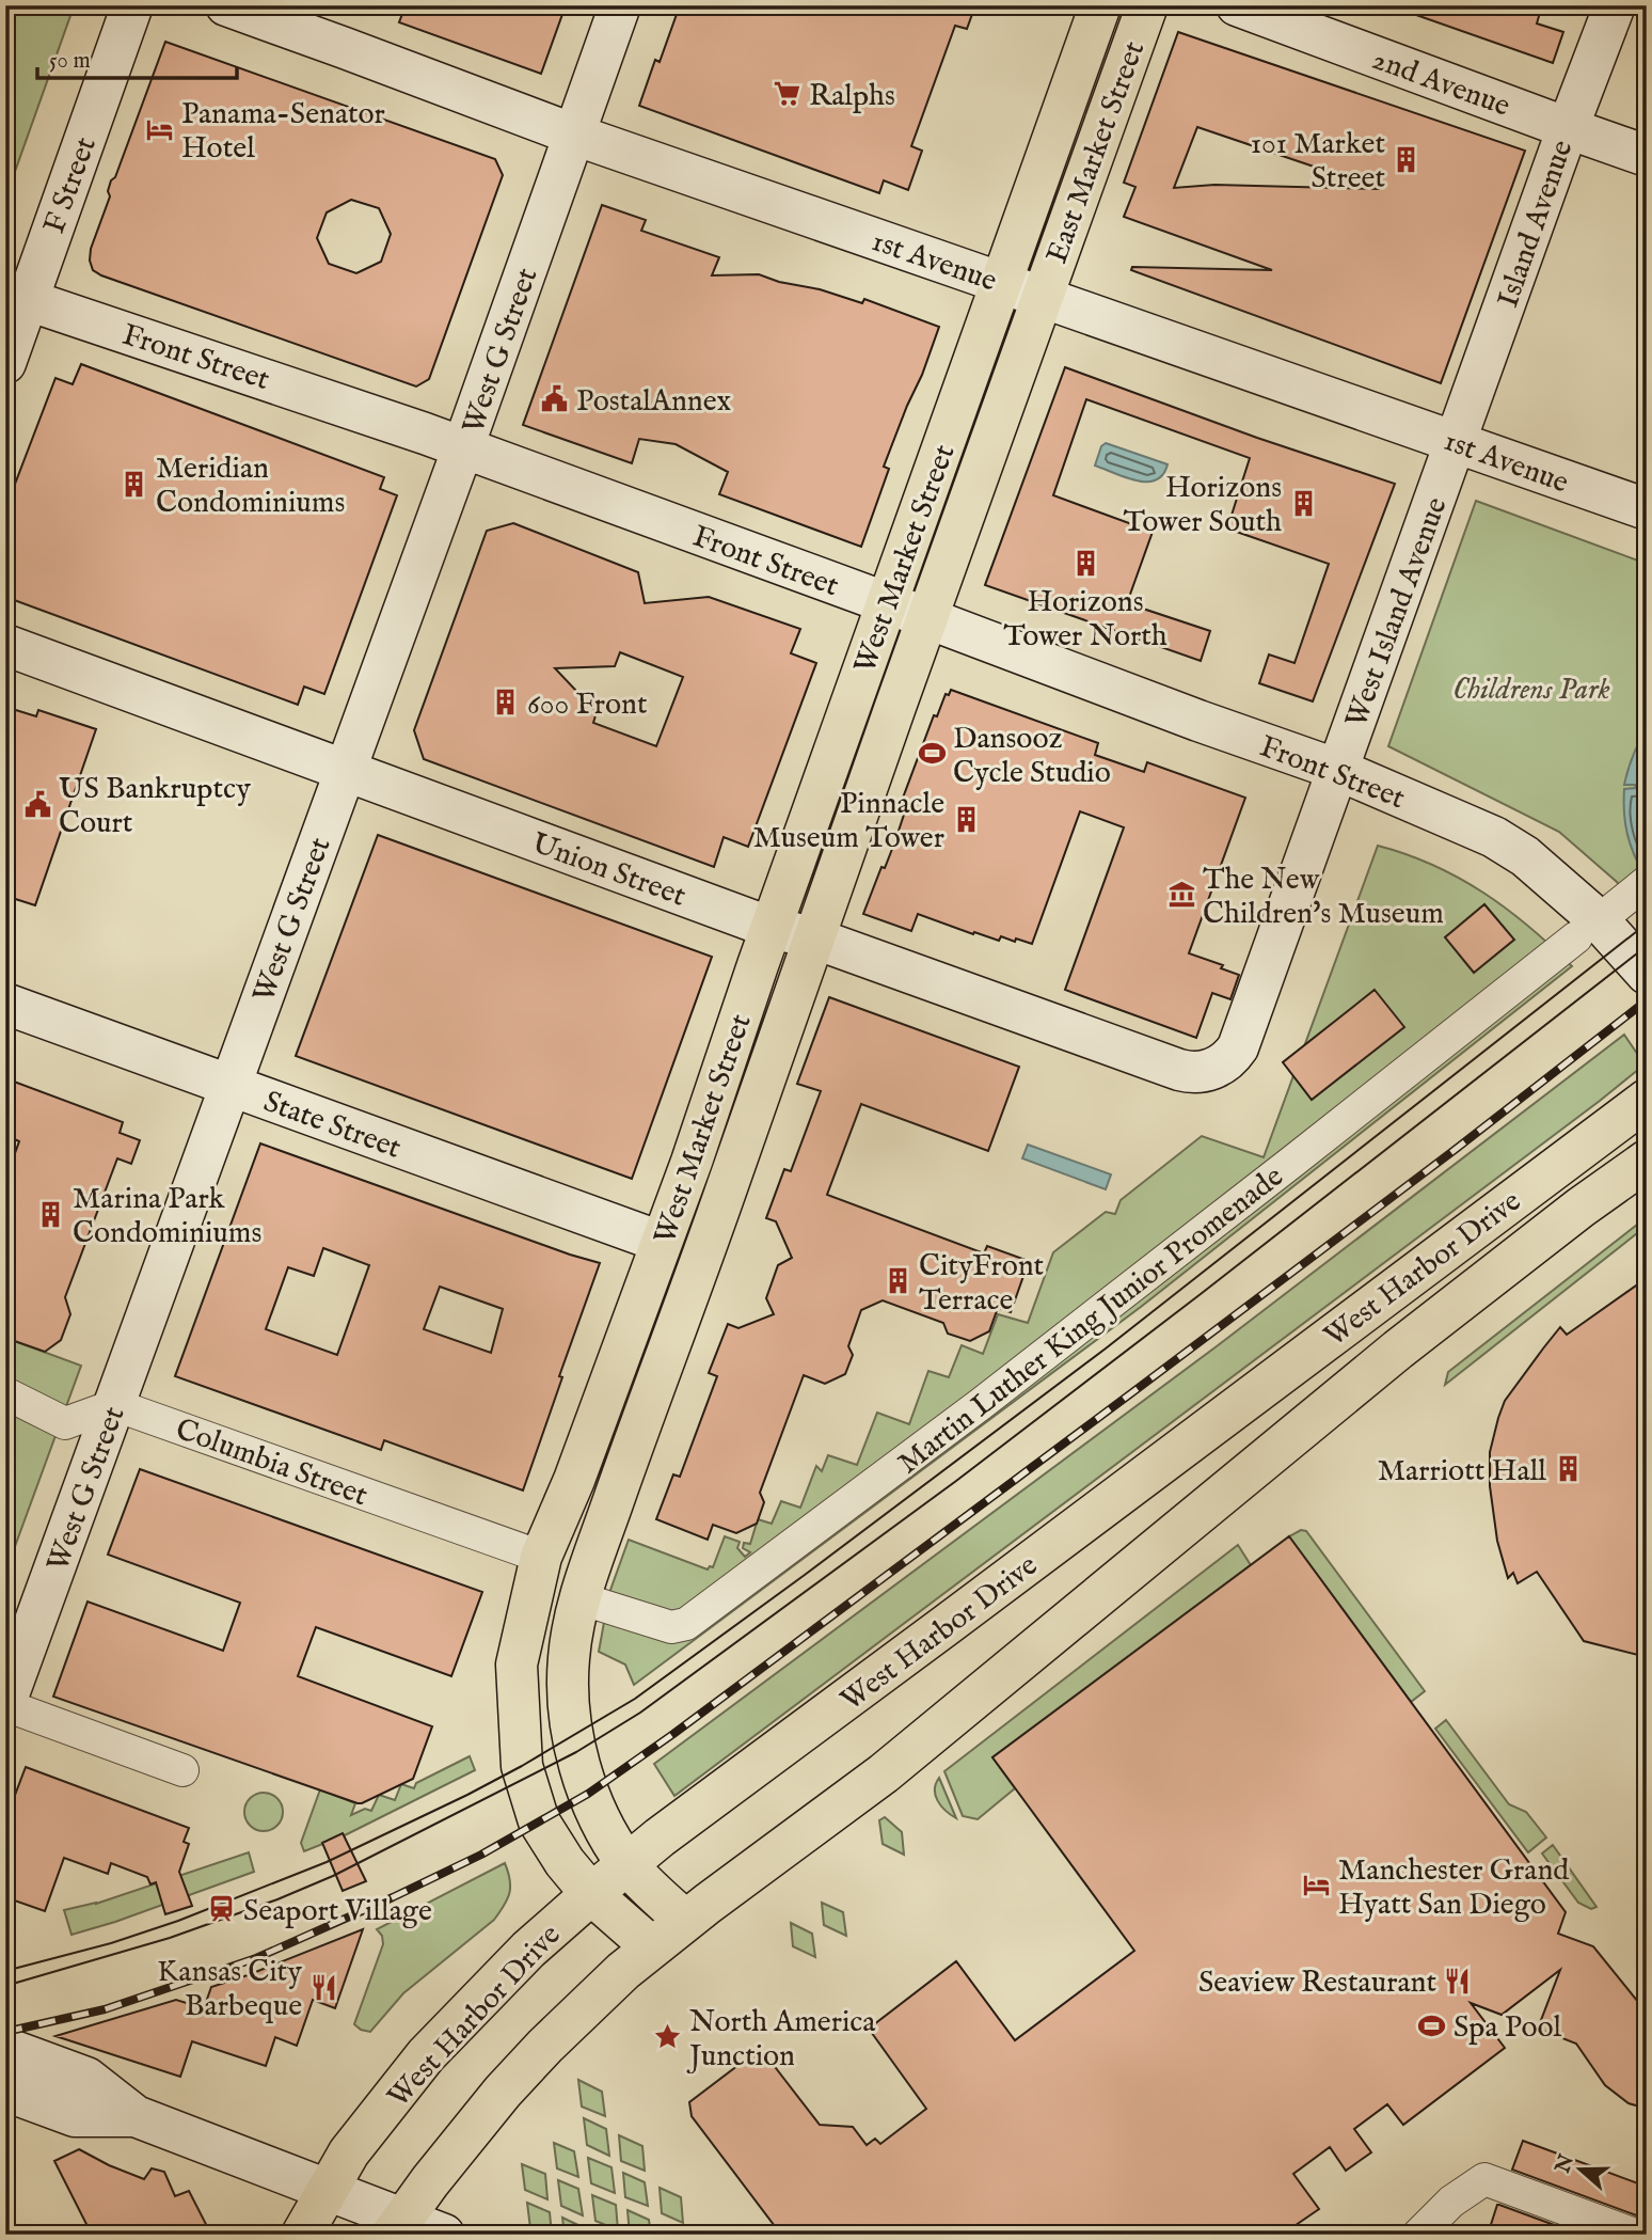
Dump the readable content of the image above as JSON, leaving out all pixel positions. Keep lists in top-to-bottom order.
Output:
{
  "streets": {
    "main road": [
      "2nd Avenue",
      "East Market Street",
      "F Street",
      "Island Avenue",
      "1st Avenue",
      "West G Street",
      "Front Street",
      "West Market Street",
      "West Island Avenue",
      "Union Street",
      "State Street",
      "West Harbor Drive"
    ],
    "street": ["Martin Luther King Junior Promenade", "Columbia Street"]
  },
  "crossings": [
    ["2nd Avenue", "Island Avenue"],
    ["East Market Street", "1st Avenue"],
    ["East Market Street", "West Market Street"],
    ["F Street", "Front Street"],
    ["Island Avenue", "1st Avenue"],
    ["Island Avenue", "West Island Avenue"],
    ["1st Avenue", "West G Street"],
    ["1st Avenue", "West Market Street"],
    ["1st Avenue", "West Island Avenue"],
    ["West G Street", "Front Street"],
    ["West G Street", "Union Street"],
    ["West G Street", "State Street"],
    ["West G Street", "Columbia Street"],
    ["Front Street", "West Market Street"],
    ["Front Street", "West Island Avenue"],
    ["West Market Street", "Union Street"],
    ["West Market Street", "State Street"],
    ["West Market Street", "West Harbor Drive"],
    ["West Market Street", "Martin Luther King Junior Promenade"],
    ["West Market Street", "Columbia Street"],
    ["West Island Avenue", "Union Street"]
  ],
  "parks": ["Childrens Park"],
  "places": {
    "supermarket": ["Ralphs"],
    "hotel": ["Panama-Senator Hotel", "Manchester Grand Hyatt San Diego"],
    "building": [
      "101 Market Street",
      "Meridian Condominiums",
      "Horizons Tower South",
      "Horizons Tower North",
      "600 Front",
      "Pinnacle Museum Tower",
      "Marina Park Condominiums",
      "CityFront Terrace",
      "Marriott Hall"
    ],
    "public building": ["PostalAnnex", "US Bankruptcy Court"],
    "sports": ["Dansooz Cycle Studio", "Spa Pool"],
    "museum": ["The New Children's Museum"],
    "station": ["Seaport Village"],
    "restaurant": ["Seaview Restaurant", "Kansas City Barbeque"],
    "place": ["North America Junction"]
  },
  "scale_bar": "50 m",
  "north": "left"
}
